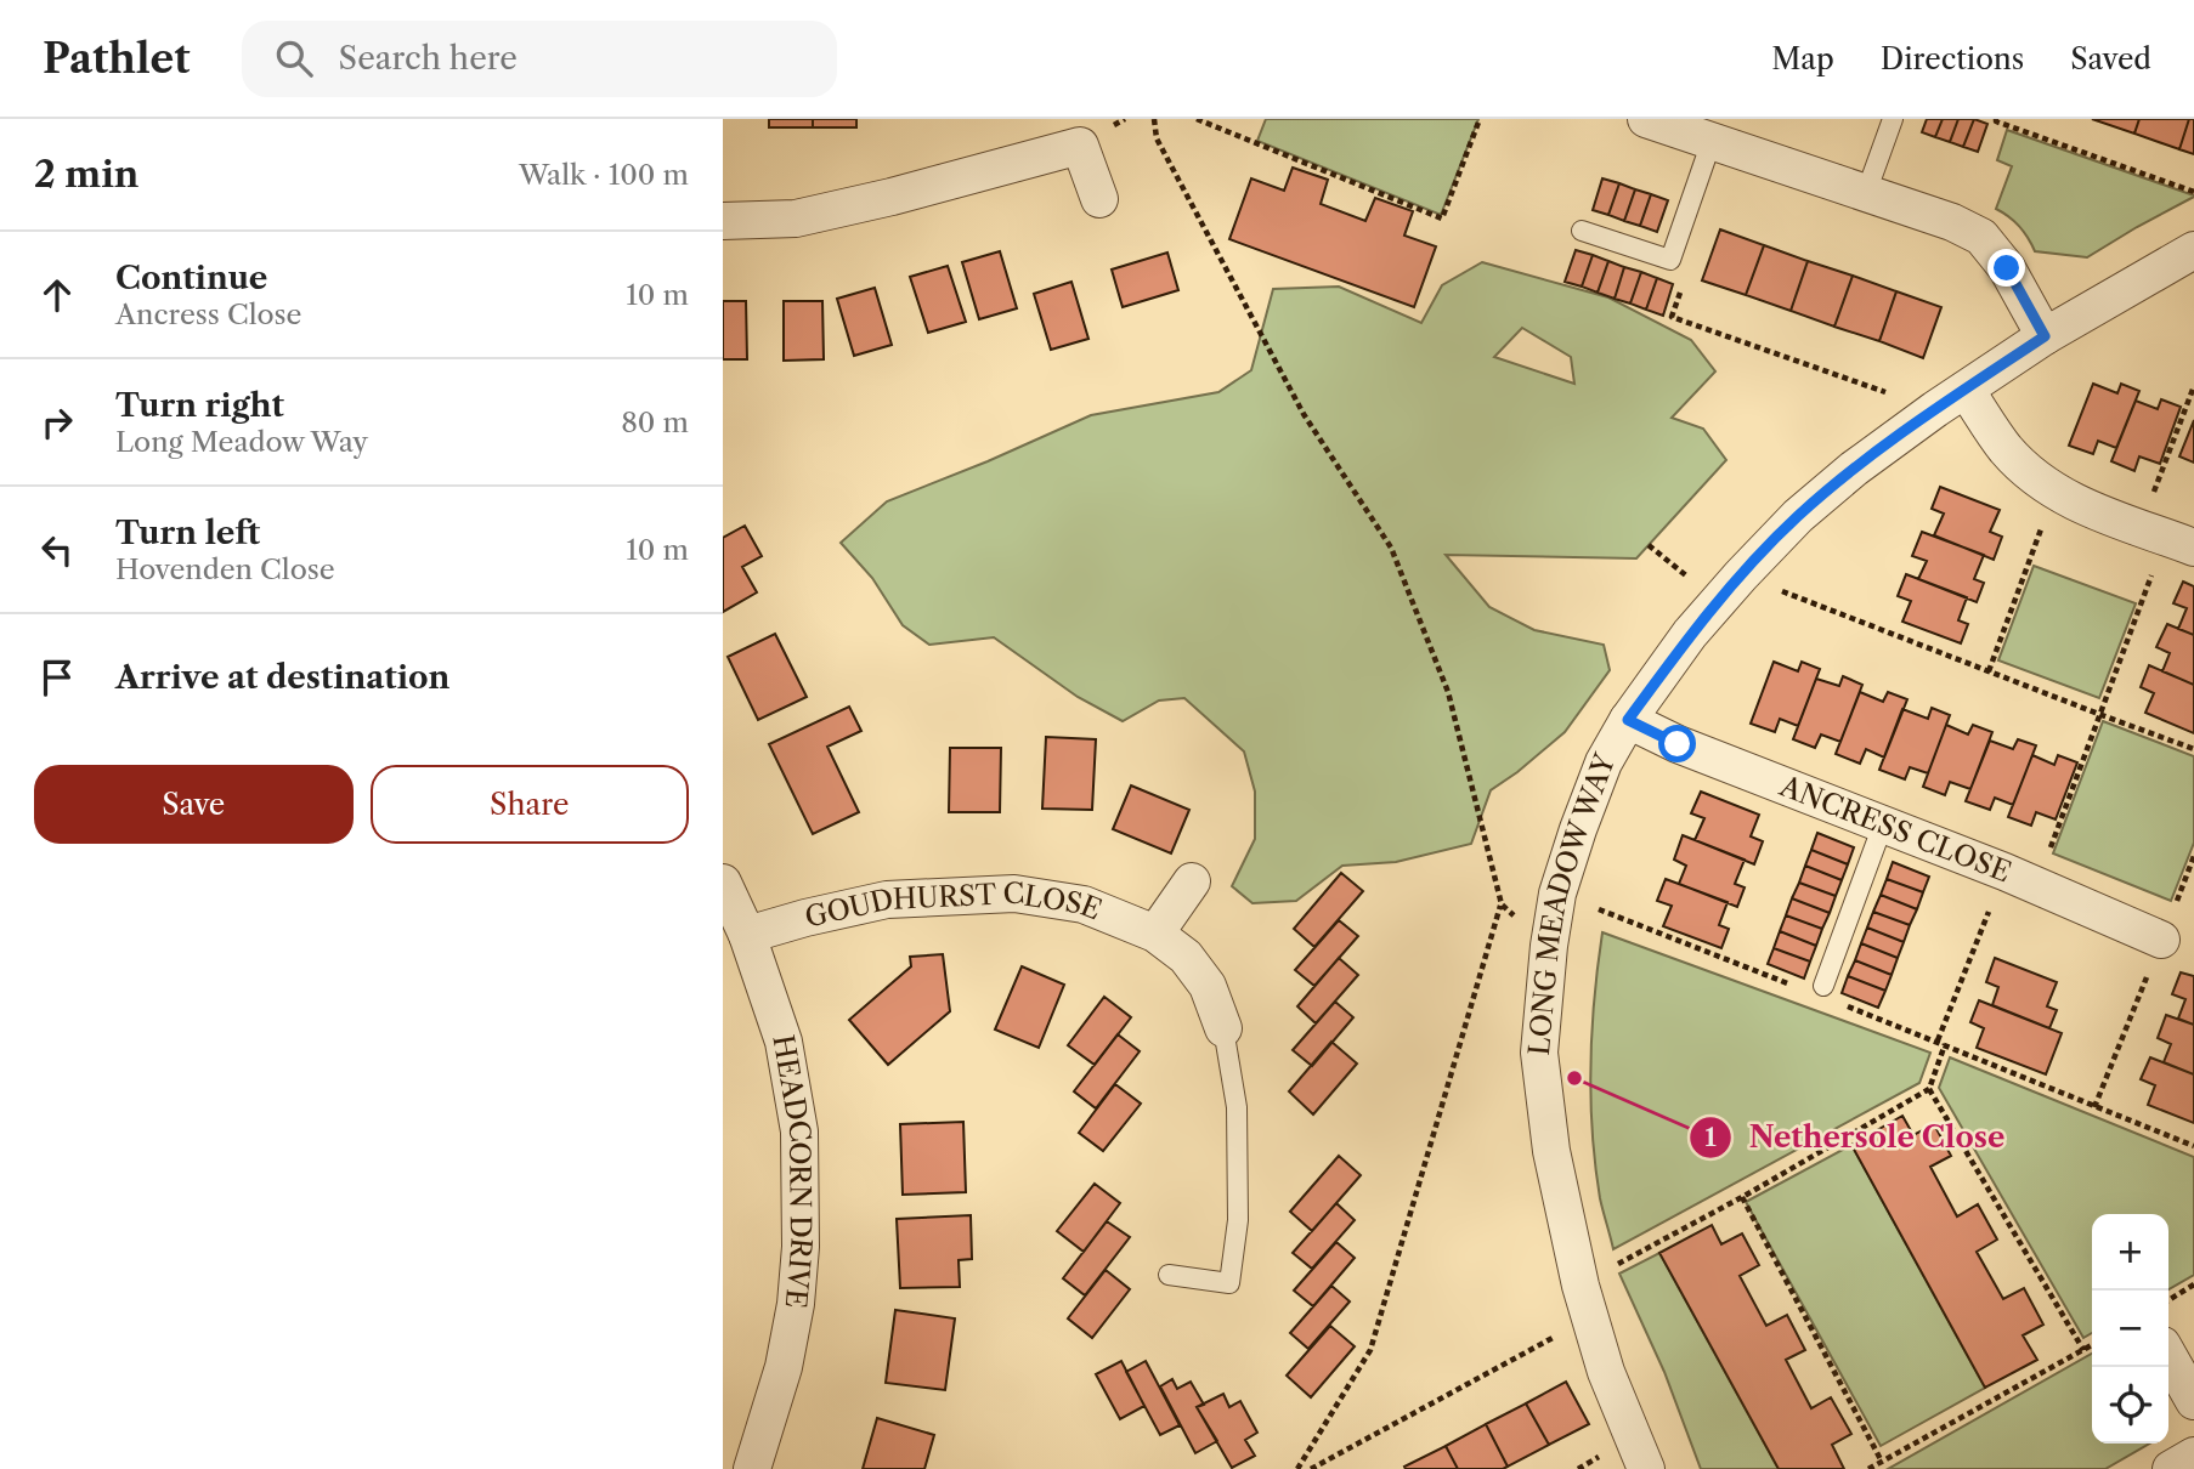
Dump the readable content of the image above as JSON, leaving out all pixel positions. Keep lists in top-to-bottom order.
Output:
{
  "streets": {
    "street": [
      "ANCRESS CLOSE",
      "LONG MEADOW WAY",
      "GOUDHURST CLOSE",
      "HEADCORN DRIVE"
    ]
  },
  "crossings": [
    ["ANCRESS CLOSE", "LONG MEADOW WAY"],
    ["GOUDHURST CLOSE", "HEADCORN DRIVE"]
  ],
  "places": ["Nethersole Close"],
  "page": {
    "header": "Pathlet",
    "search": "Search here",
    "nav": ["Map", "Directions", "Saved"],
    "heading": ["2 min", "Walk · 100 m"],
    "list": [
      ["Continue", "Ancress Close", "10 m"],
      ["Turn right", "Long Meadow Way", "80 m"],
      ["Turn left", "Hovenden Close", "10 m"],
      "Arrive at destination"
    ],
    "buttons": ["Save", "Share"],
    "map_buttons": ["+", "−"]
  }
}
